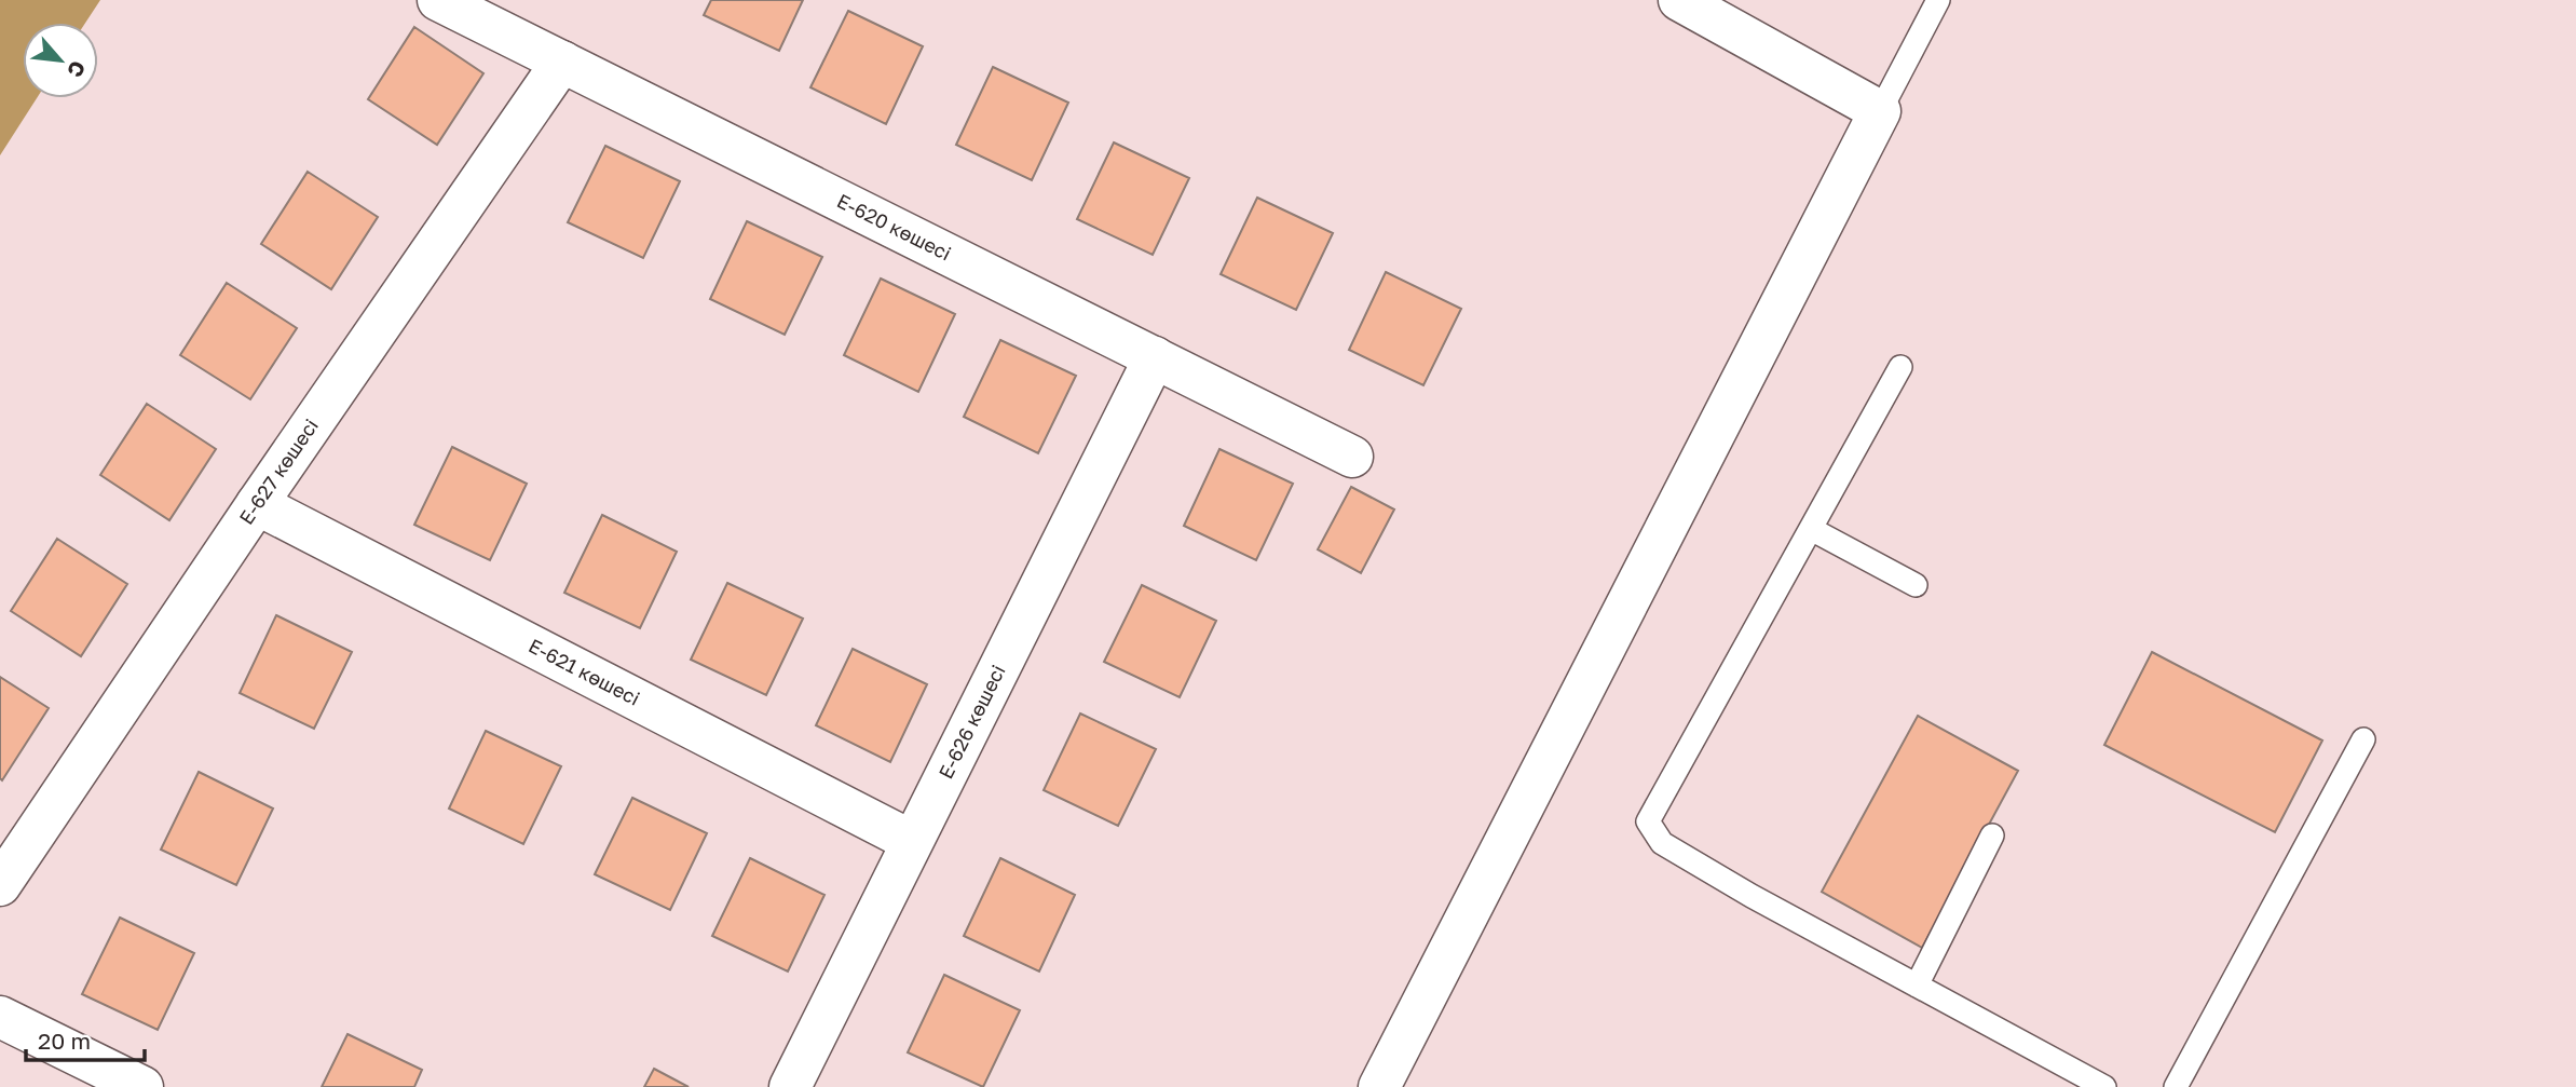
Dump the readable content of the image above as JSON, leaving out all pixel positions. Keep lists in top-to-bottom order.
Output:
{
  "streets": {
    "street": [
      "Е-620 көшесі",
      "Е-627 көшесі",
      "Е-621 көшесі",
      "Е-626 көшесі"
    ]
  },
  "crossings": [
    ["Е-620 көшесі", "Е-627 көшесі"],
    ["Е-620 көшесі", "Е-626 көшесі"],
    ["Е-627 көшесі", "Е-621 көшесі"],
    ["Е-621 көшесі", "Е-626 көшесі"]
  ],
  "scale_bar": "20 m",
  "north": "bottom right"
}
